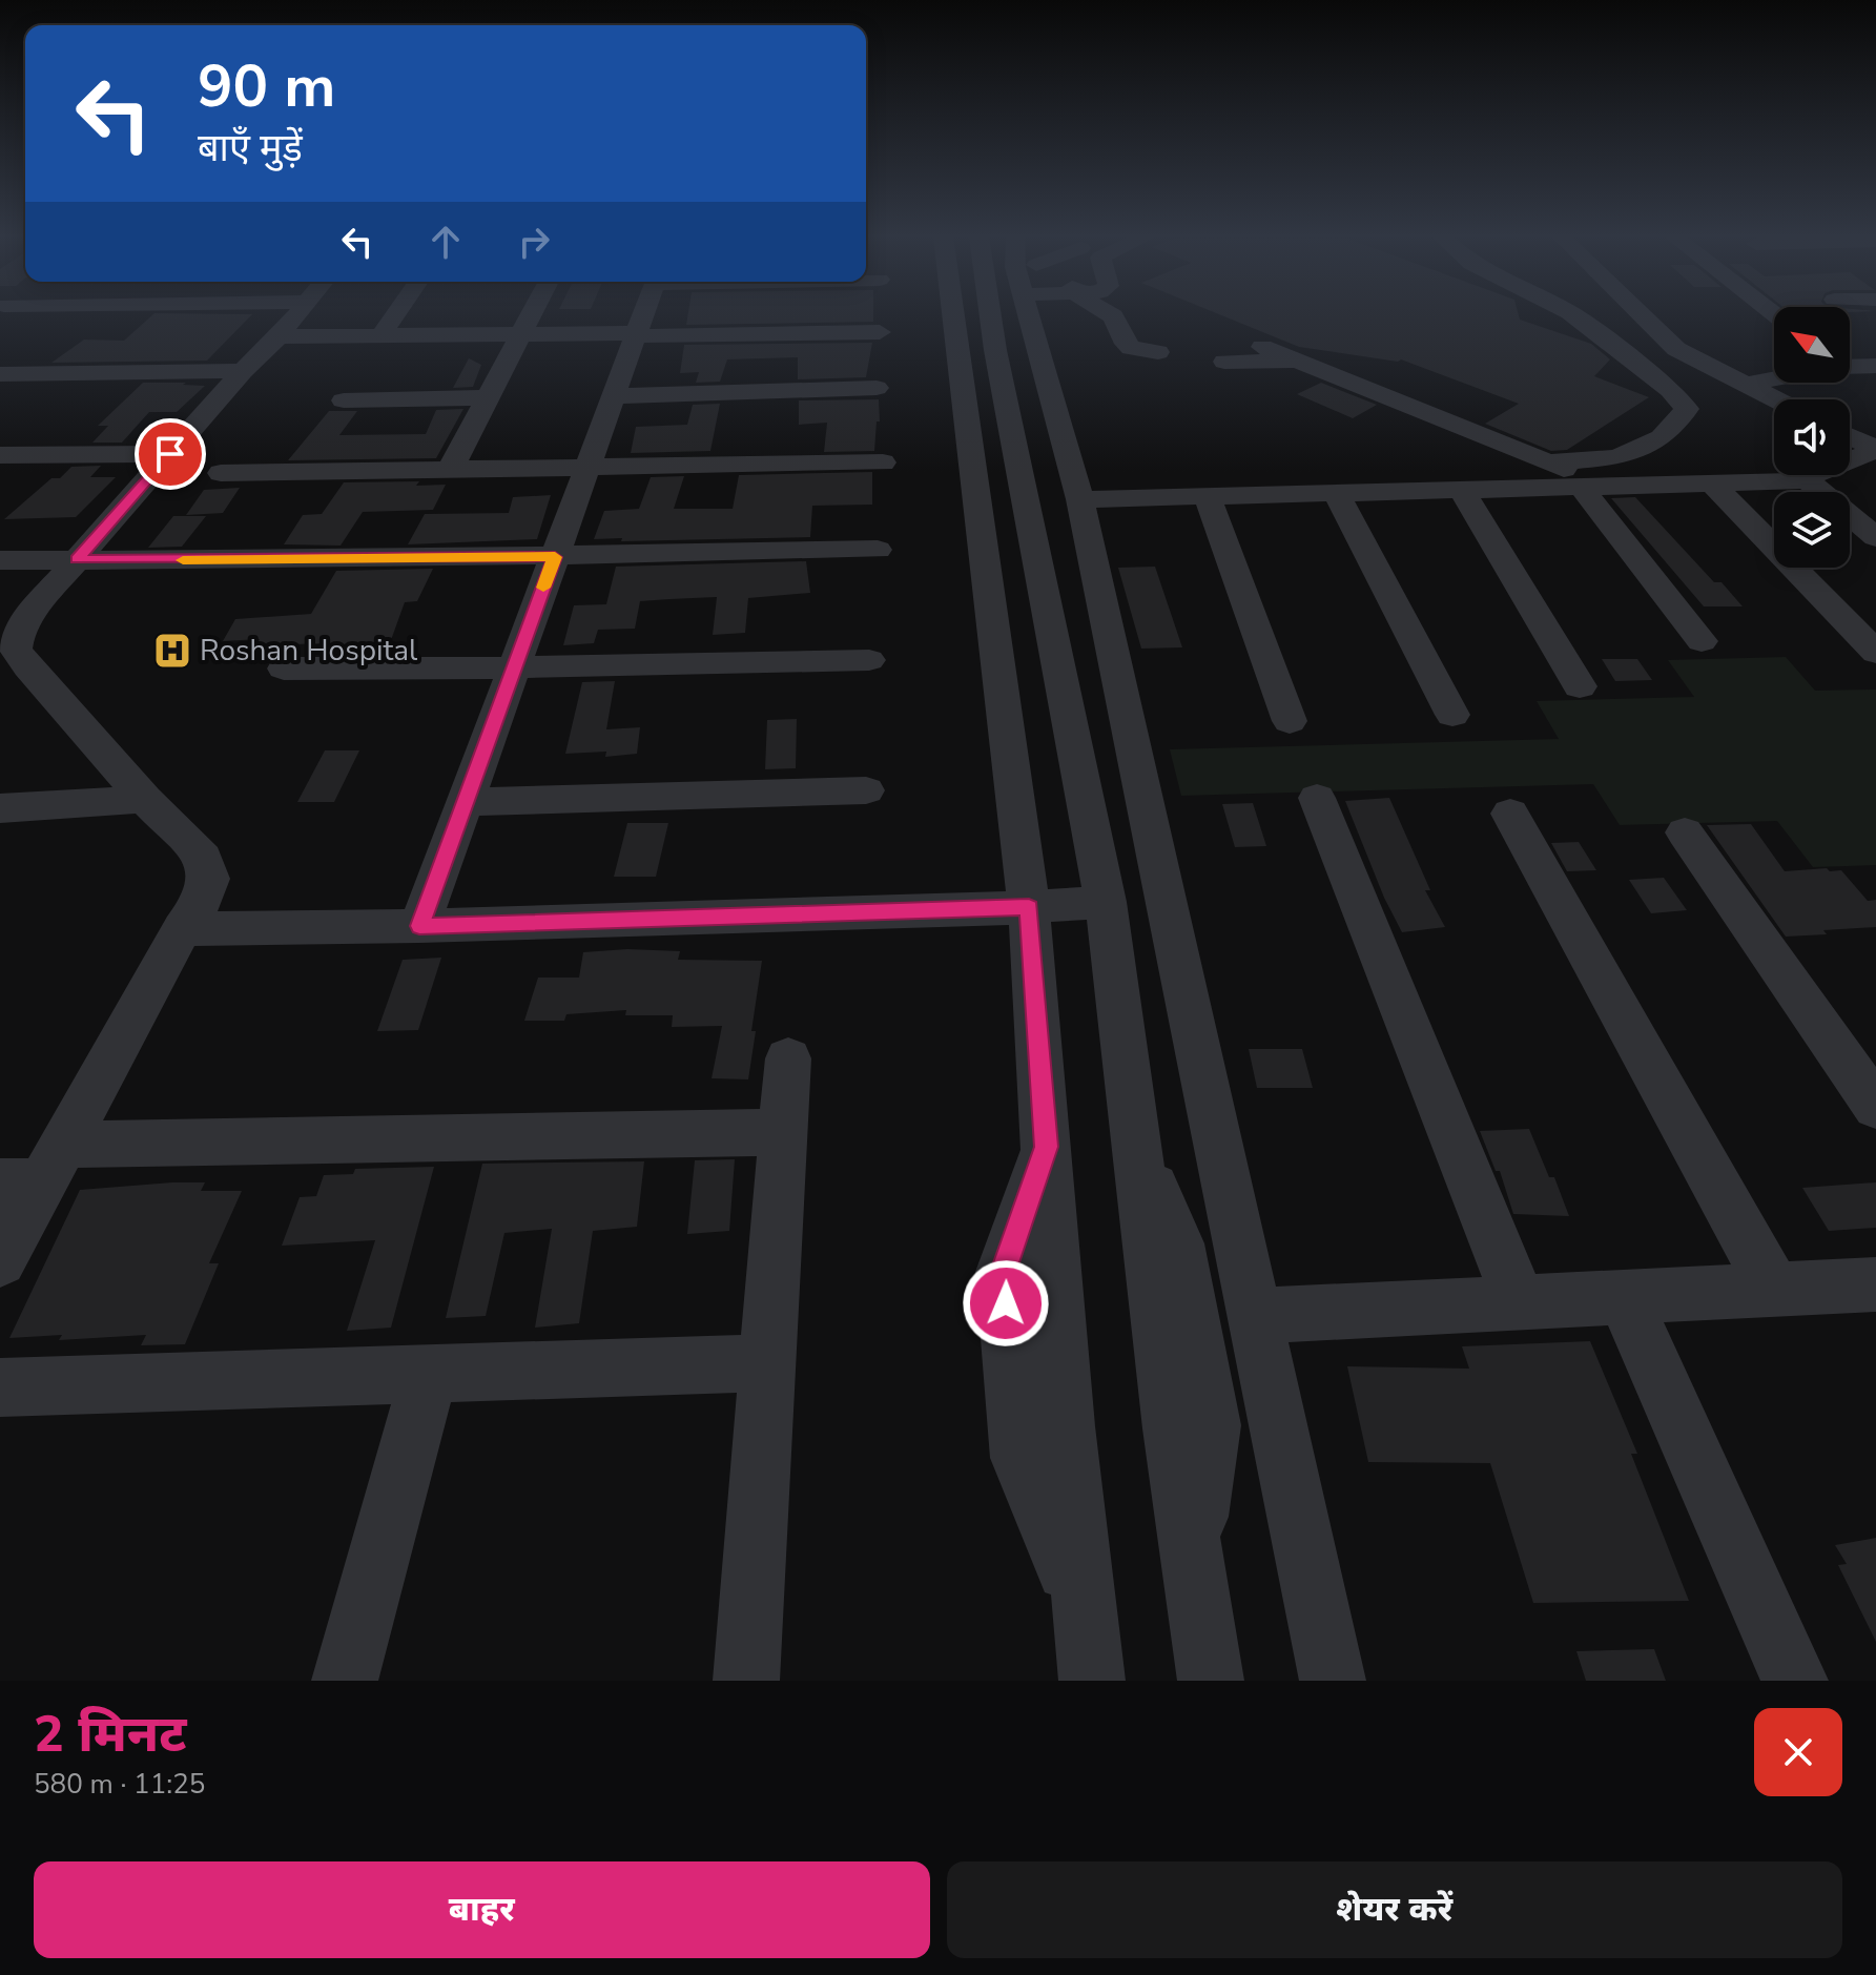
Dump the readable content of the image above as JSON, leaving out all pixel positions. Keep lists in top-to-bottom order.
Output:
{
  "places": {
    "hospital": ["Roshan Hospital"]
  },
  "north": "top left",
  "page": {
    "turn": ["90 m", "बाएँ मुड़ें"],
    "heading": ["2 मिनट", "580 m · 11:25"],
    "buttons": ["बाहर", "शेयर करें"]
  }
}
